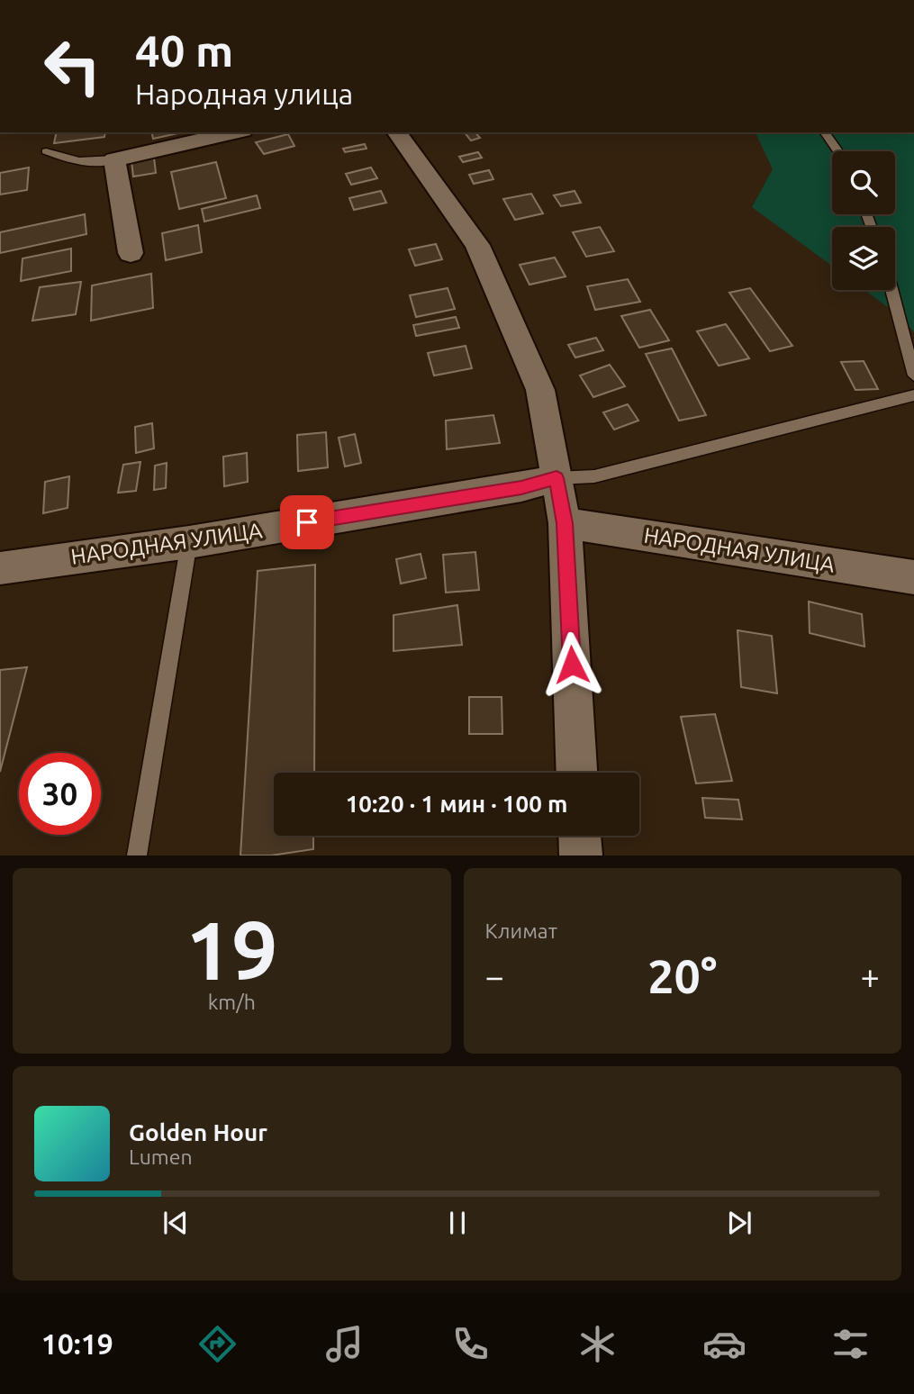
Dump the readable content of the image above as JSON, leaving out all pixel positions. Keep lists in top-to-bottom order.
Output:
{
  "streets": {
    "street": ["НАРОДНАЯ УЛИЦА"]
  },
  "page": {
    "turn": ["40 m", "Народная улица"],
    "limit": "30",
    "trip": "10:20 · 1 мин · 100 m",
    "tile": [
      ["19", "km/h"],
      "Климат"
    ],
    "heat": ["−", "20°", "+"],
    "song": ["Golden Hour", "Lumen"],
    "tabs": "10:19"
  }
}
